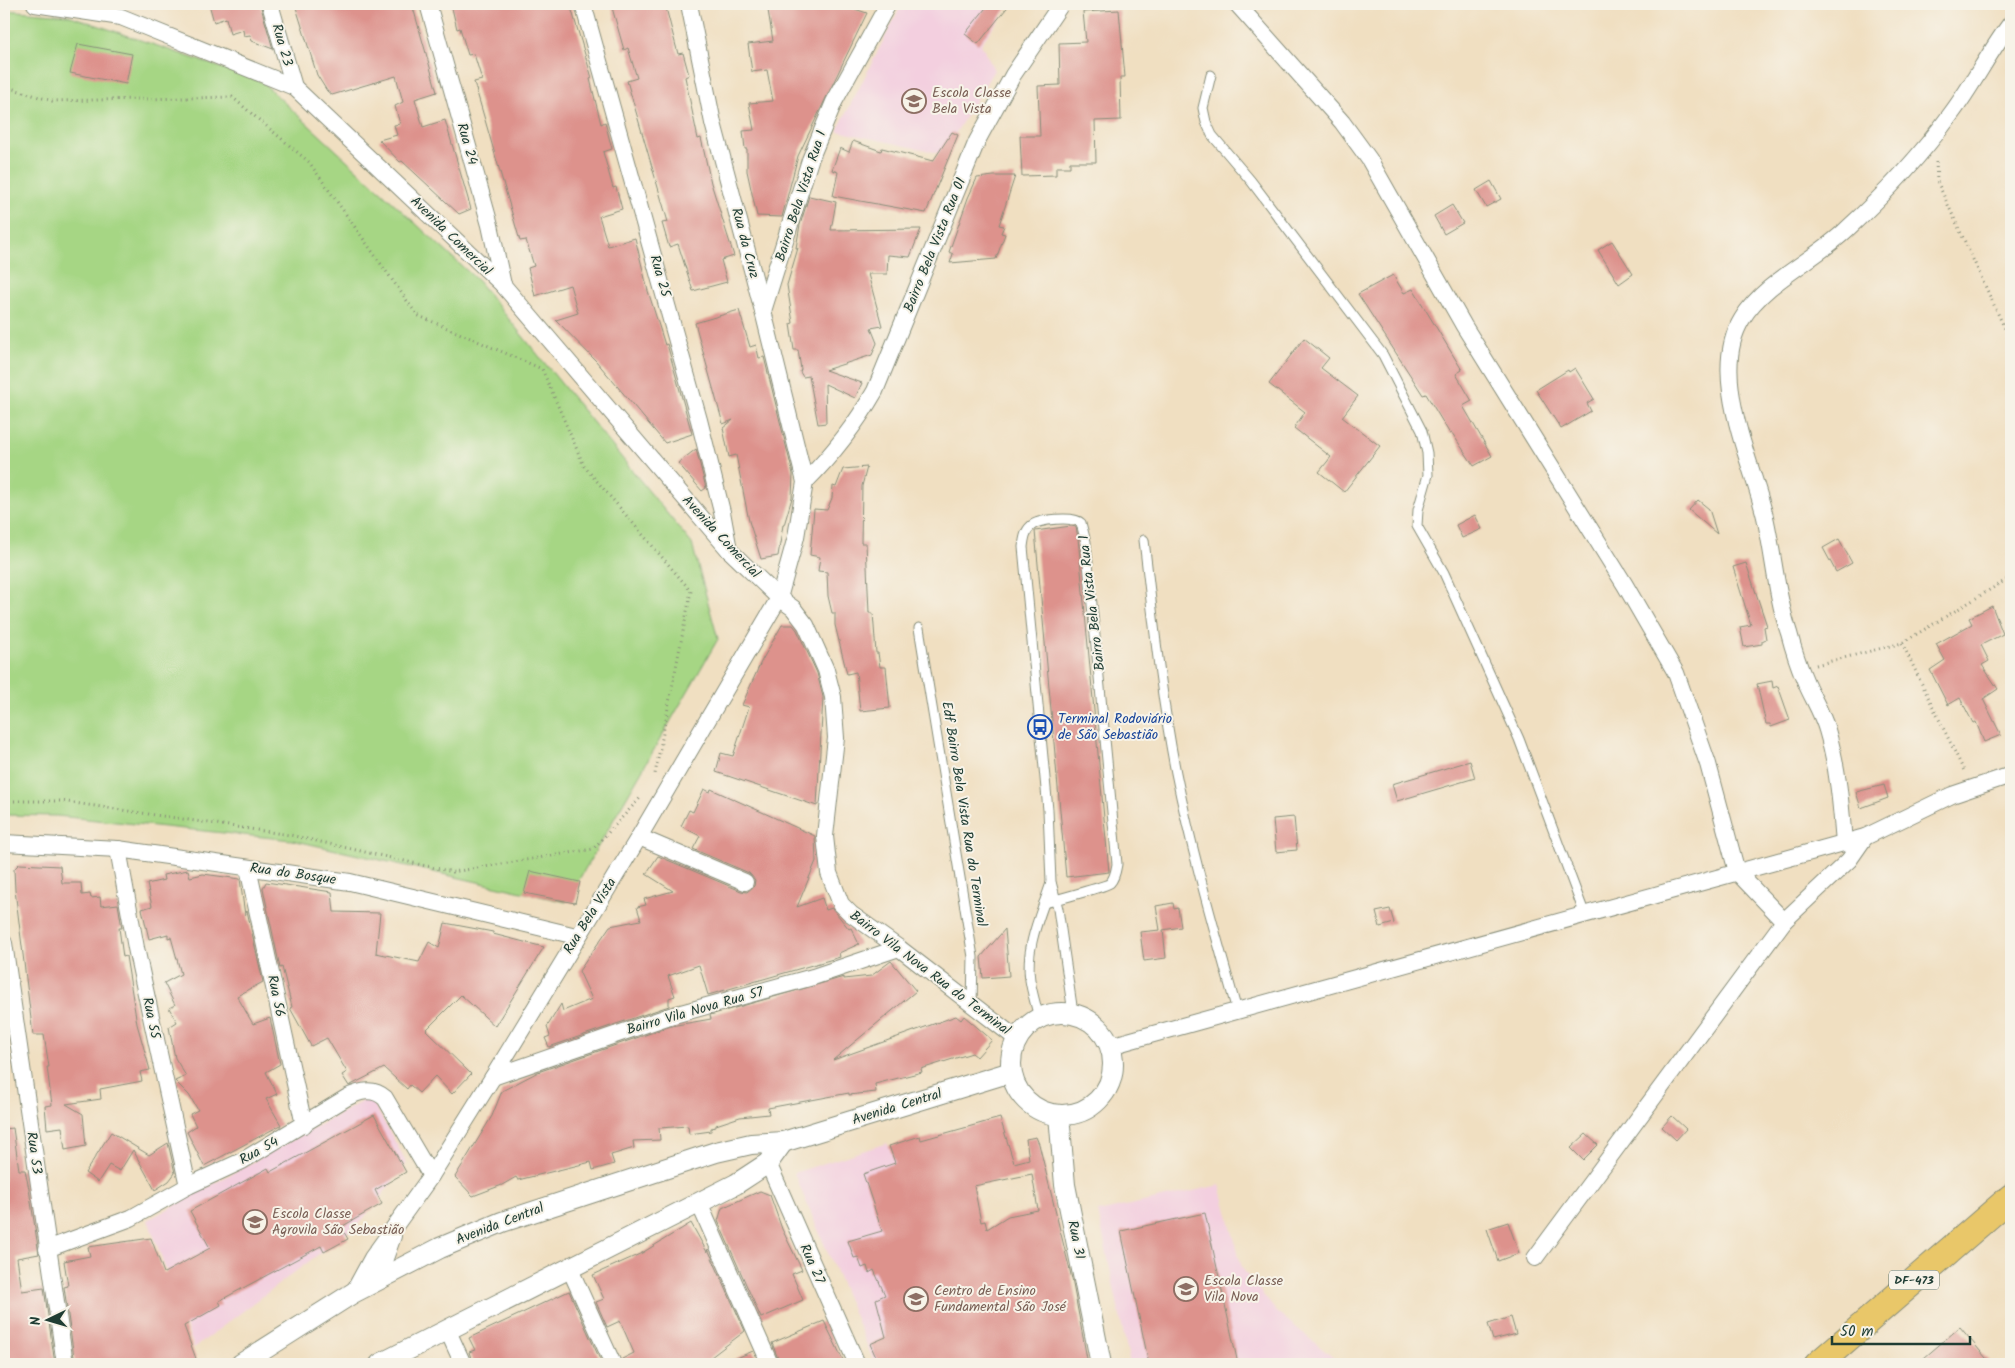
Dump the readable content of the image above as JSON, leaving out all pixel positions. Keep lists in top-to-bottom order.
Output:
{
  "streets": {
    "main road": ["DF-473"],
    "street": [
      "Rua 23",
      "Rua 24",
      "Bairro Bela Vista Rua 1",
      "Avenida Comercial",
      "Rua da Cruz",
      "Bairro Bela Vista Rua 01",
      "Rua 25",
      "Rua do Bosque",
      "Rua Bela Vista",
      "Bairro Vila Nova Rua do Terminal",
      "Rua 56",
      "Bairro Vila Nova Rua 57",
      "Rua 55",
      "Avenida Central",
      "Rua 54",
      "Rua 53",
      "Rua 31",
      "Rua 27"
    ],
    "lane": ["Edf Bairro Bela Vista Rua do Terminal"]
  },
  "crossings": [
    ["Rua 23", "Avenida Comercial"],
    ["Rua 24", "Avenida Comercial"],
    ["Bairro Bela Vista Rua 1", "Rua da Cruz"],
    ["Avenida Comercial", "Rua 25"],
    ["Avenida Comercial", "Rua Bela Vista"],
    ["Avenida Comercial", "Bairro Vila Nova Rua do Terminal"],
    ["Rua da Cruz", "Bairro Bela Vista Rua 01"],
    ["Rua da Cruz", "Rua Bela Vista"],
    ["Bairro Bela Vista Rua 01", "Rua Bela Vista"],
    ["Edf Bairro Bela Vista Rua do Terminal", "Bairro Vila Nova Rua do Terminal"],
    ["Rua do Bosque", "Rua Bela Vista"],
    ["Rua do Bosque", "Rua 56"],
    ["Rua do Bosque", "Rua 55"],
    ["Rua Bela Vista", "Bairro Vila Nova Rua do Terminal"],
    ["Rua Bela Vista", "Bairro Vila Nova Rua 57"],
    ["Rua Bela Vista", "Rua 54"],
    ["Bairro Vila Nova Rua do Terminal", "Bairro Vila Nova Rua 57"],
    ["Bairro Vila Nova Rua do Terminal", "Avenida Central"],
    ["Bairro Vila Nova Rua do Terminal", "Rua 31"],
    ["Rua 56", "Rua 54"],
    ["Rua 55", "Rua 54"],
    ["Avenida Central", "Rua 31"],
    ["Rua 54", "Rua 53"]
  ],
  "places": {
    "school or university": [
      "Escola Classe Bela Vista",
      "Escola Classe Agrovila São Sebastião",
      "Escola Classe Vila Nova",
      "Centro de Ensino Fundamental São José"
    ],
    "bus stop": ["Terminal Rodoviário de São Sebastião"]
  },
  "scale_bar": "50 m",
  "north": "left"
}
